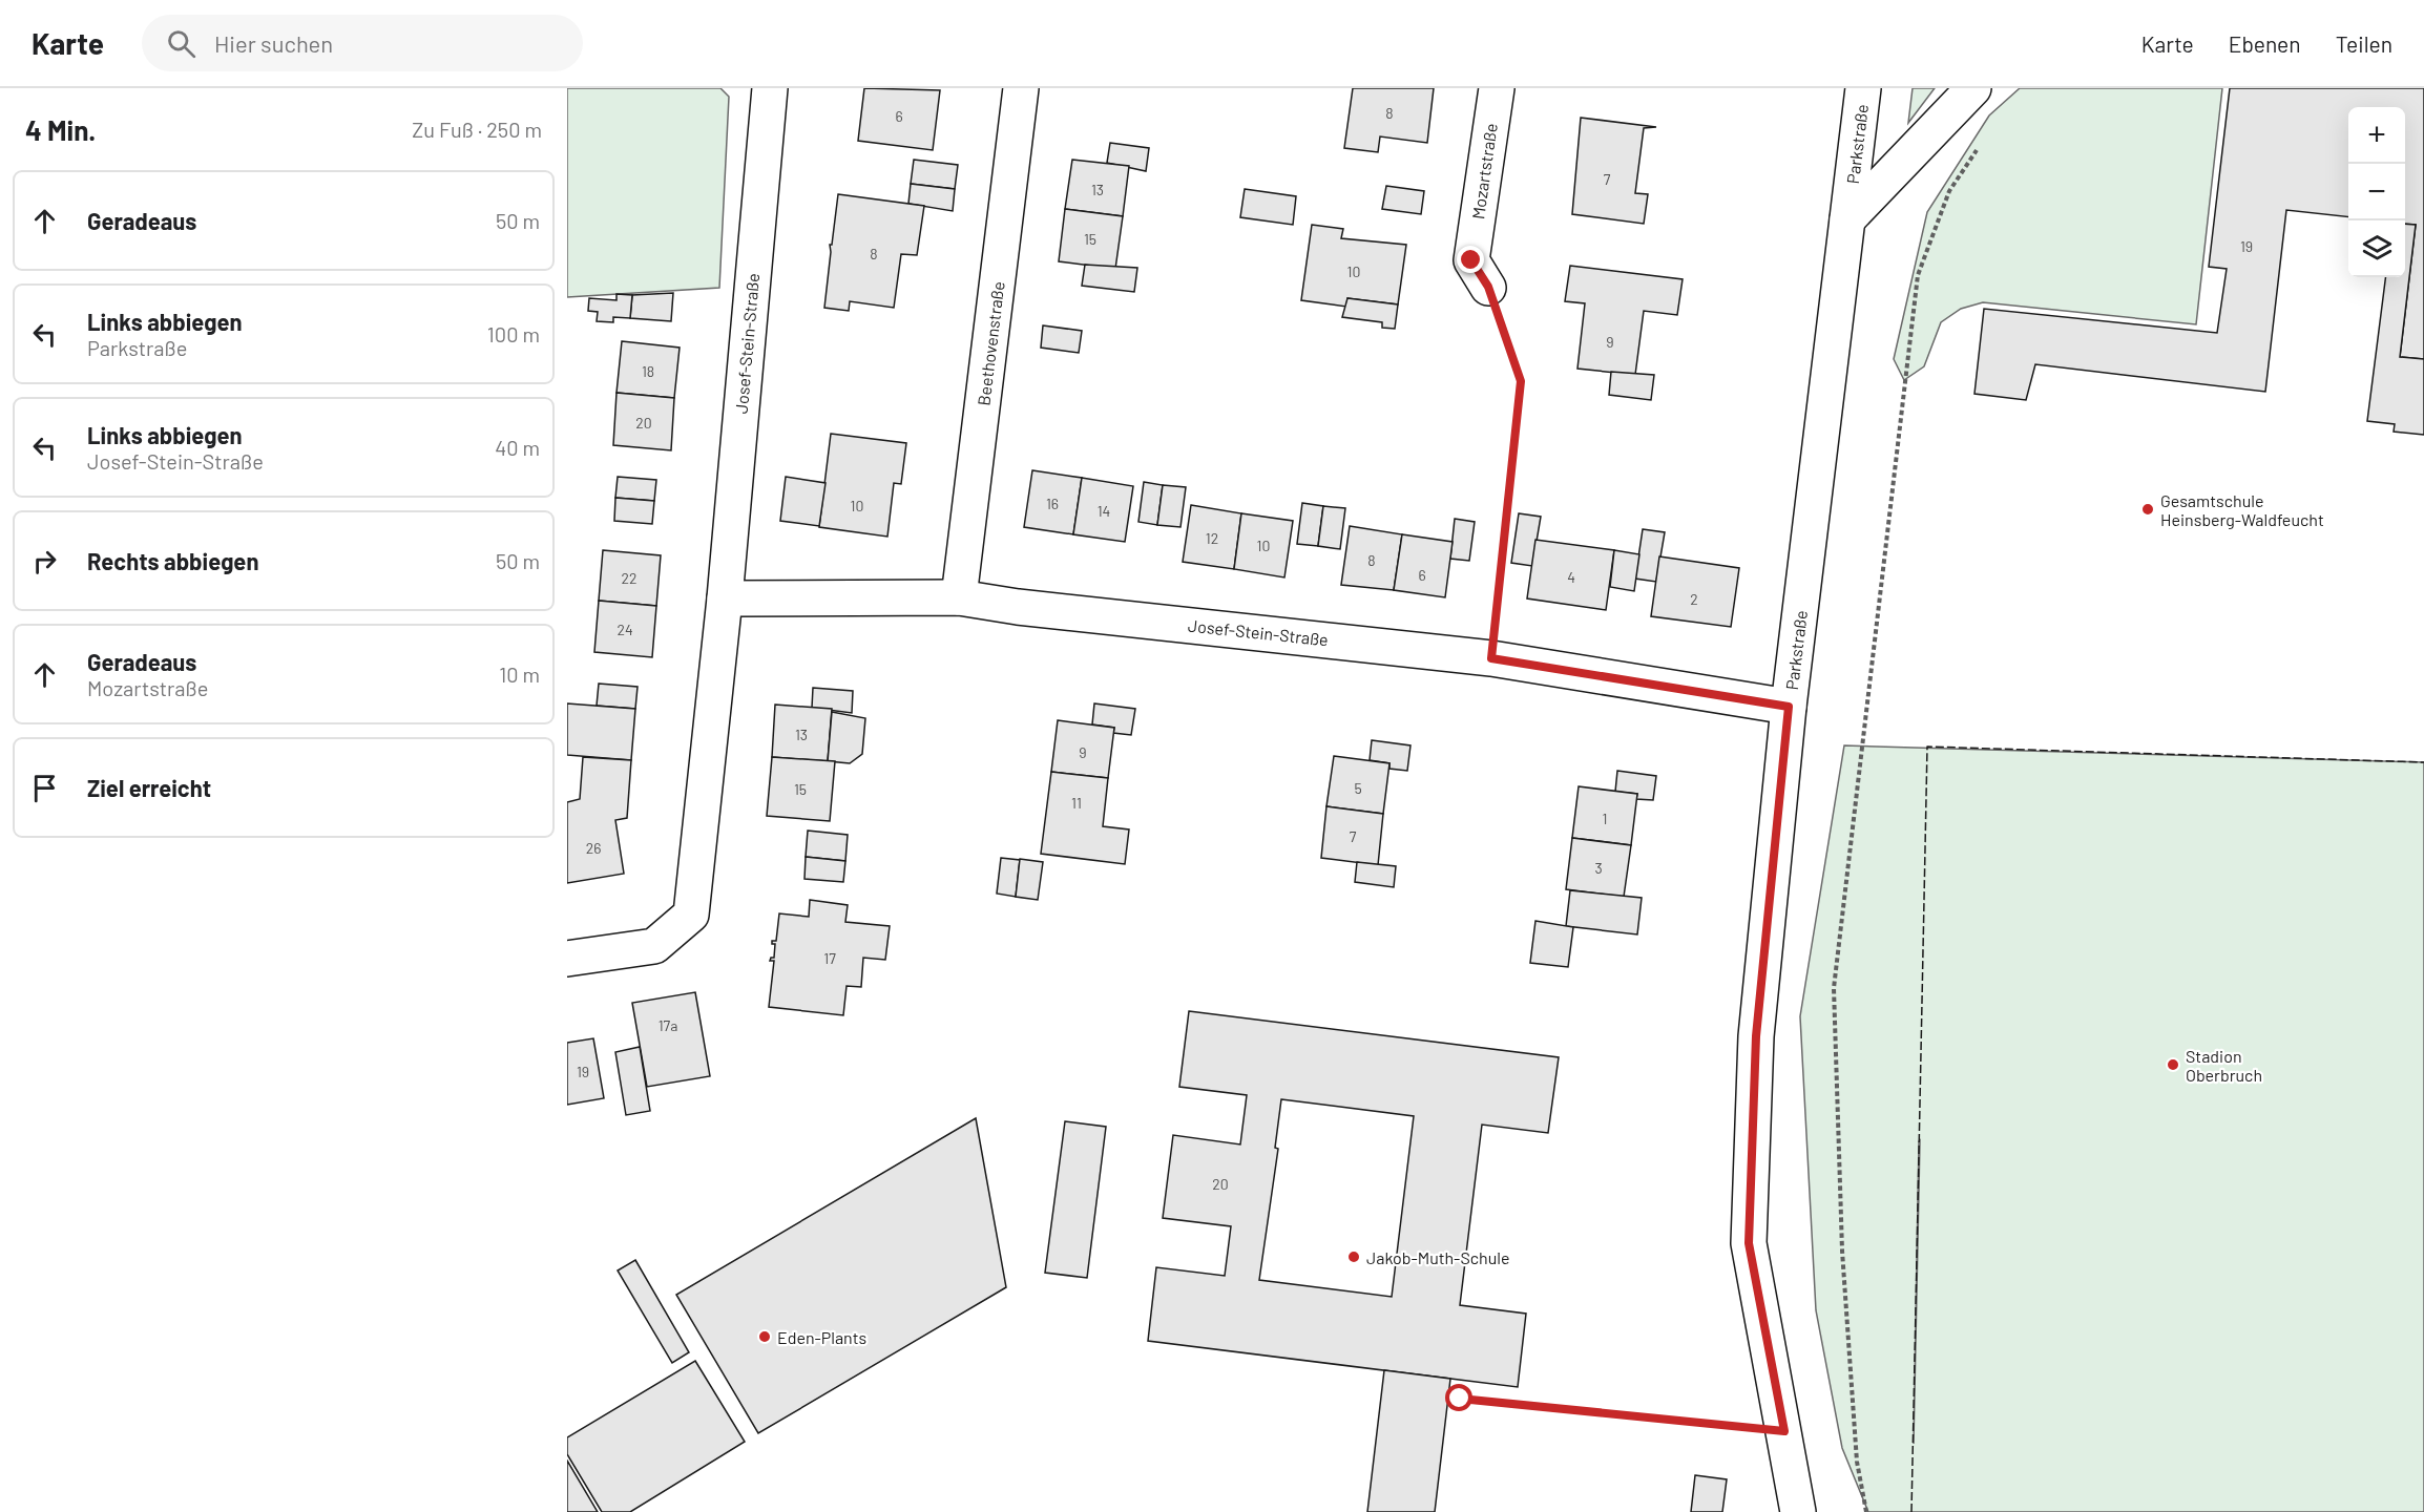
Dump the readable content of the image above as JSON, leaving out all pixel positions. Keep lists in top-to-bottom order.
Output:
{
  "streets": {
    "street": [
      "Parkstraße",
      "Mozartstraße",
      "Josef-Stein-Straße",
      "Beethovenstraße"
    ]
  },
  "crossings": [
    ["Parkstraße", "Josef-Stein-Straße"],
    ["Josef-Stein-Straße", "Beethovenstraße"]
  ],
  "places": [
    "Gesamtschule Heinsberg-Waldfeucht",
    "Stadion Oberbruch",
    "Jakob-Muth-Schule",
    "Eden-Plants"
  ],
  "house_numbers": [
    "8",
    "6",
    "7",
    "13",
    "15",
    "19",
    "8",
    "10",
    "9",
    "18",
    "20",
    "16",
    "10",
    "14",
    "12",
    "10",
    "8",
    "6",
    "4",
    "22",
    "2",
    "24",
    "13",
    "9",
    "5",
    "15",
    "11",
    "1",
    "7",
    "26",
    "3",
    "17",
    "17a",
    "19",
    "20"
  ],
  "page": {
    "header": "Karte",
    "search": "Hier suchen",
    "nav": ["Karte", "Ebenen", "Teilen"],
    "heading": ["4 Min.", "Zu Fuß · 250 m"],
    "map_buttons": ["+", "−"],
    "list": [
      ["Geradeaus", "50 m"],
      ["Links abbiegen", "Parkstraße", "100 m"],
      ["Links abbiegen", "Josef-Stein-Straße", "40 m"],
      ["Rechts abbiegen", "50 m"],
      ["Geradeaus", "Mozartstraße", "10 m"],
      "Ziel erreicht"
    ]
  }
}
